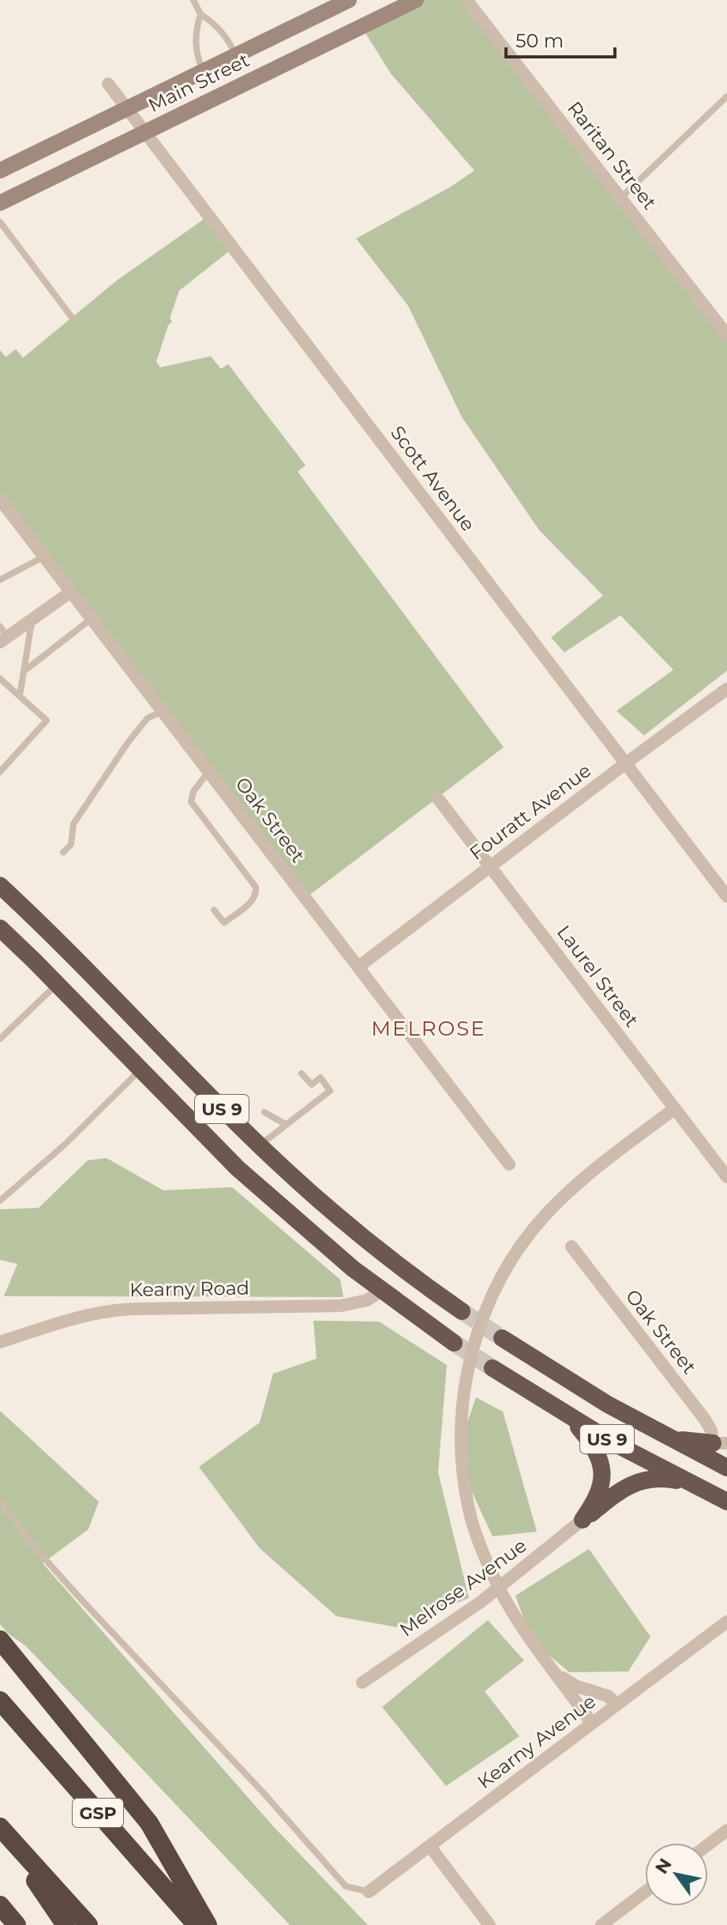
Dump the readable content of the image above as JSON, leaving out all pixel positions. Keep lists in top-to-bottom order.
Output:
{
  "streets": {
    "highway": ["US 9", "GSP"],
    "main road": ["Main Street"],
    "street": [
      "Raritan Street",
      "Scott Avenue",
      "Fouratt Avenue",
      "Oak Street",
      "Laurel Street",
      "Kearny Road",
      "Melrose Avenue",
      "Kearny Avenue"
    ]
  },
  "crossings": [
    ["Main Street", "Scott Avenue"],
    ["Scott Avenue", "Fouratt Avenue"],
    ["Fouratt Avenue", "Oak Street"],
    ["Fouratt Avenue", "Laurel Street"],
    ["US 9", "Kearny Road"]
  ],
  "districts": ["MELROSE"],
  "scale_bar": "50 m",
  "north": "top left"
}
